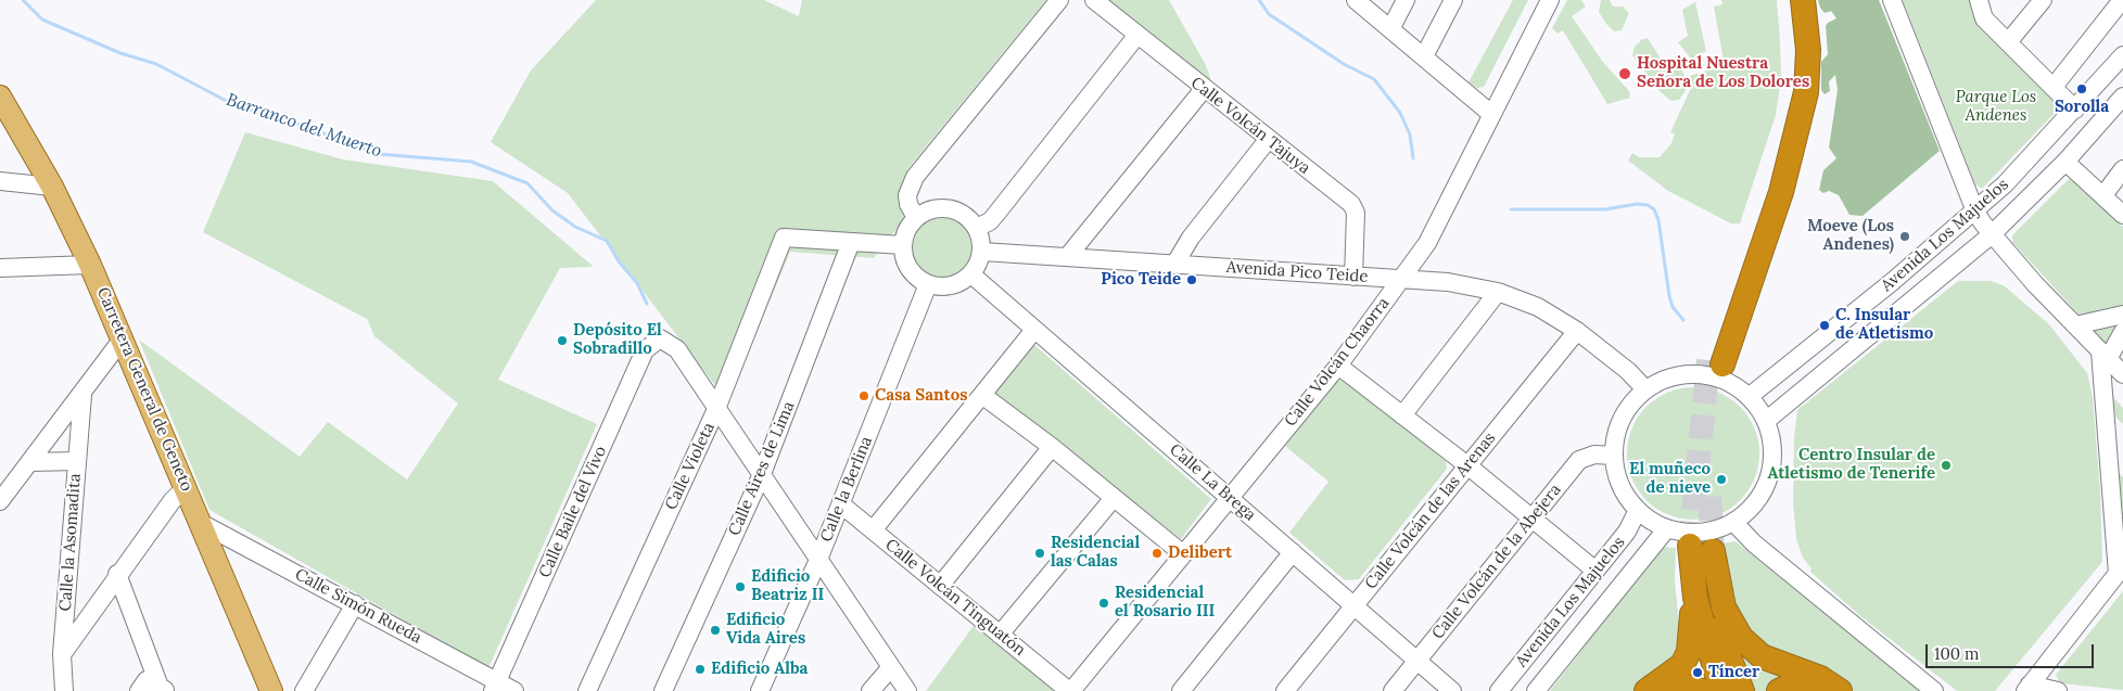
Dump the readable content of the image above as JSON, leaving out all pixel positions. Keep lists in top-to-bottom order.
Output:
{
  "streets": {
    "main road": ["Carretera General de Geneto"],
    "street": [
      "Calle Volcán Tajuya",
      "Avenida Los Majuelos",
      "Avenida Pico Teide",
      "Calle Volcán Chaorra",
      "Calle Violeta",
      "Calle Aires de Lima",
      "Calle La Brega",
      "Calle la Berlina",
      "Calle Volcán de las Arenas",
      "Calle Baile del Vivo",
      "Calle la Asomadita",
      "Calle Volcán de la Abejera",
      "Calle Volcán Tinguatón",
      "Calle Simón Rueda"
    ]
  },
  "crossings": [
    ["Calle Volcán Tajuya", "Avenida Pico Teide"],
    ["Avenida Los Majuelos", "Avenida Pico Teide"],
    ["Avenida Los Majuelos", "Calle Volcán de la Abejera"],
    ["Avenida Pico Teide", "Calle Volcán Chaorra"],
    ["Avenida Pico Teide", "Calle La Brega"],
    ["Avenida Pico Teide", "Calle la Berlina"],
    ["Avenida Pico Teide", "Calle Volcán de las Arenas"],
    ["Avenida Pico Teide", "Calle Volcán de la Abejera"],
    ["Calle Volcán Chaorra", "Calle La Brega"],
    ["Calle Volcán Chaorra", "Calle Volcán Tinguatón"],
    ["Carretera General de Geneto", "Calle Simón Rueda"],
    ["Calle Violeta", "Calle Aires de Lima"],
    ["Calle Violeta", "Calle Baile del Vivo"],
    ["Calle La Brega", "Calle la Berlina"],
    ["Calle La Brega", "Calle Volcán de las Arenas"],
    ["Calle La Brega", "Calle Volcán de la Abejera"],
    ["Calle la Berlina", "Calle Volcán Tinguatón"],
    ["Calle Baile del Vivo", "Calle Simón Rueda"]
  ],
  "water": ["Barranco del Muerto"],
  "parks": ["Parque Los Andenes"],
  "places": [
    "Hospital Nuestra Señora de Los Dolores",
    "Sorolla",
    "Moeve (Los Andenes)",
    "Pico Teide",
    "C. Insular de Atletismo",
    "Depósito El Sobradillo",
    "Casa Santos",
    "Centro Insular de Atletismo de Tenerife",
    "El muñeco de nieve",
    "Residencial las Calas",
    "Delibert",
    "Edificio Beatriz II",
    "Residencial el Rosario III",
    "Edificio Vida Aires",
    "Edificio Alba",
    "Tíncer"
  ],
  "scale_bar": "100 m"
}
